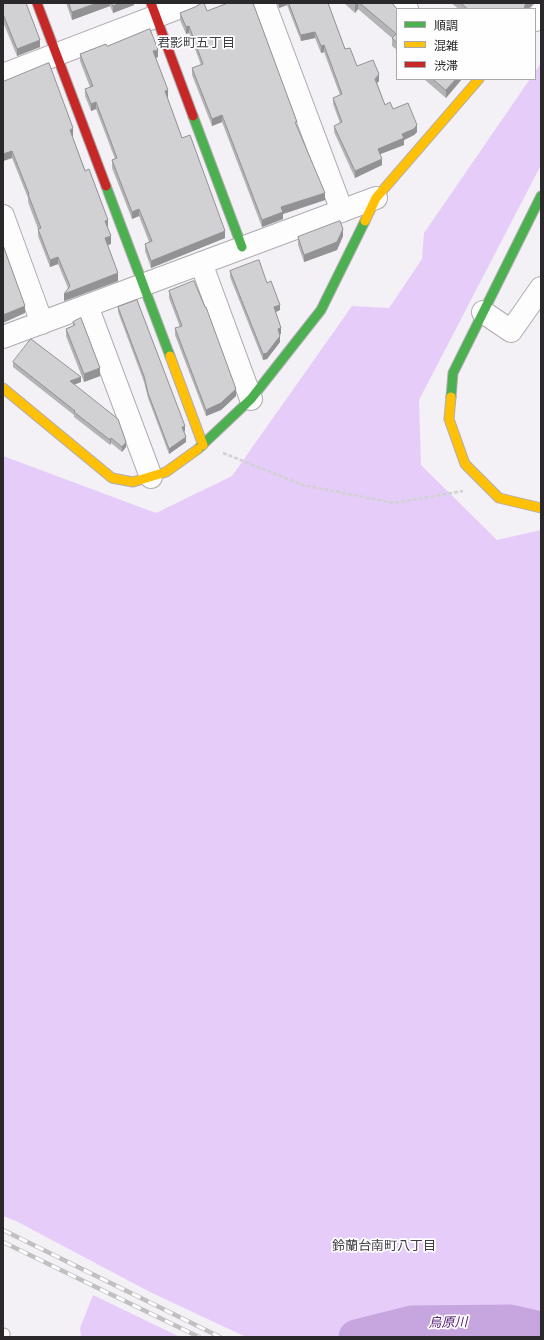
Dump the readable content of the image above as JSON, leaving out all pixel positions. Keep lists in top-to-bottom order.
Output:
{
  "districts": ["君影町五丁目", "鈴蘭台南町八丁目"],
  "water": ["烏原川"],
  "legend": ["順調", "混雑", "渋滞"]
}
